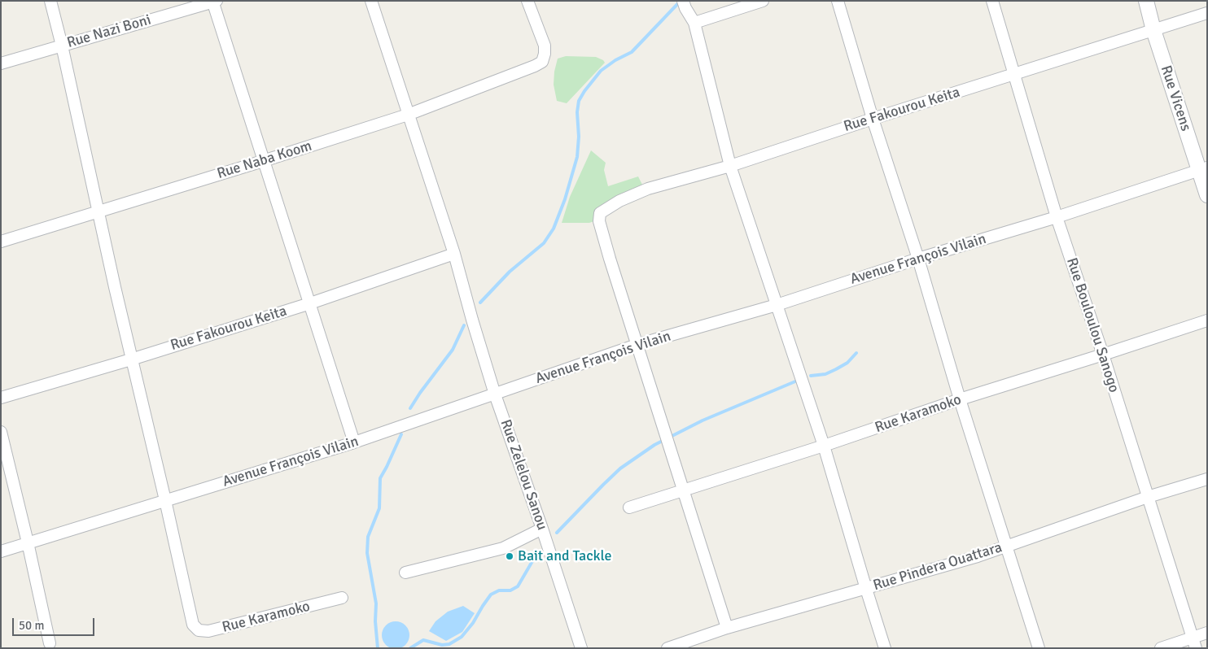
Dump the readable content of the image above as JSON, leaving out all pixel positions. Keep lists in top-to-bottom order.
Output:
{
  "streets": {
    "street": [
      "Rue Nazi Boni",
      "Rue Vicens",
      "Rue Fakourou Keita",
      "Rue Naba Koom",
      "Avenue François Vilain",
      "Rue Bouloulou Sanogo",
      "Rue Karamoko",
      "Rue Zelelou Sanou",
      "Rue Pindera Ouattara"
    ]
  },
  "crossings": [
    ["Rue Vicens", "Rue Fakourou Keita"],
    ["Rue Vicens", "Avenue François Vilain"],
    ["Rue Fakourou Keita", "Avenue François Vilain"],
    ["Rue Fakourou Keita", "Rue Bouloulou Sanogo"],
    ["Rue Fakourou Keita", "Rue Zelelou Sanou"],
    ["Rue Naba Koom", "Rue Zelelou Sanou"],
    ["Avenue François Vilain", "Rue Bouloulou Sanogo"],
    ["Avenue François Vilain", "Rue Karamoko"],
    ["Avenue François Vilain", "Rue Zelelou Sanou"],
    ["Rue Bouloulou Sanogo", "Rue Karamoko"],
    ["Rue Bouloulou Sanogo", "Rue Pindera Ouattara"]
  ],
  "places": ["Bait and Tackle"],
  "scale_bar": "50 m"
}
